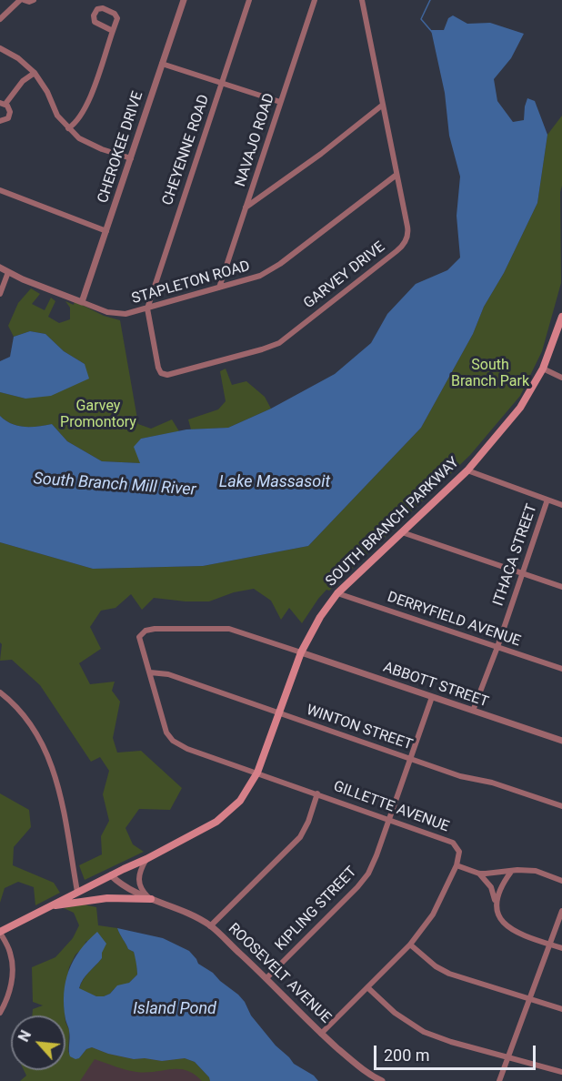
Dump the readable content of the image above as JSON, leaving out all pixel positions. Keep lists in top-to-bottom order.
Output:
{
  "streets": {
    "main road": ["SOUTH BRANCH PARKWAY", "ROOSEVELT AVENUE"],
    "street": [
      "NAVAJO ROAD",
      "CHEROKEE DRIVE",
      "CHEYENNE ROAD",
      "GARVEY DRIVE",
      "STAPLETON ROAD",
      "ITHACA STREET",
      "DERRYFIELD AVENUE",
      "ABBOTT STREET",
      "WINTON STREET",
      "GILLETTE AVENUE",
      "KIPLING STREET"
    ]
  },
  "crossings": [
    ["NAVAJO ROAD", "STAPLETON ROAD"],
    ["CHEROKEE DRIVE", "STAPLETON ROAD"],
    ["CHEYENNE ROAD", "GARVEY DRIVE"],
    ["CHEYENNE ROAD", "STAPLETON ROAD"],
    ["GARVEY DRIVE", "STAPLETON ROAD"],
    ["SOUTH BRANCH PARKWAY", "DERRYFIELD AVENUE"],
    ["SOUTH BRANCH PARKWAY", "ABBOTT STREET"],
    ["SOUTH BRANCH PARKWAY", "WINTON STREET"],
    ["SOUTH BRANCH PARKWAY", "GILLETTE AVENUE"],
    ["SOUTH BRANCH PARKWAY", "ROOSEVELT AVENUE"],
    ["ITHACA STREET", "DERRYFIELD AVENUE"],
    ["ITHACA STREET", "ABBOTT STREET"],
    ["ABBOTT STREET", "KIPLING STREET"],
    ["WINTON STREET", "GILLETTE AVENUE"],
    ["WINTON STREET", "KIPLING STREET"],
    ["GILLETTE AVENUE", "KIPLING STREET"],
    ["KIPLING STREET", "ROOSEVELT AVENUE"]
  ],
  "water": ["Lake Massasoit", "South Branch Mill River", "Island Pond"],
  "parks": ["South Branch Park", "Garvey Promontory"],
  "scale_bar": "200 m",
  "north": "top left"
}
